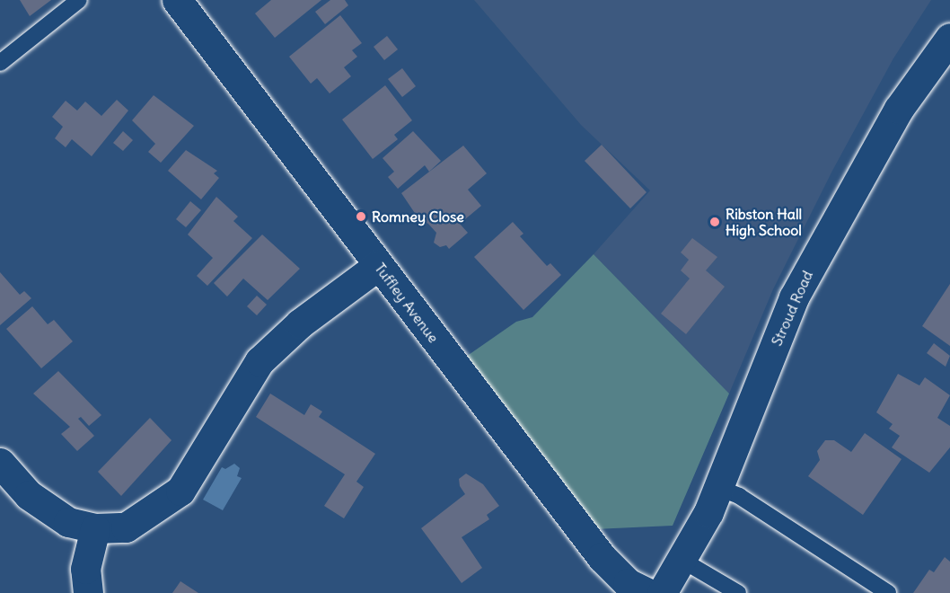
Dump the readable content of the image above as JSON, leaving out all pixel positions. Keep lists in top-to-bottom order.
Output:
{
  "streets": {
    "street": ["Tuffley Avenue", "Stroud Road"]
  },
  "places": ["Romney Close", "Ribston Hall High School"]
}
